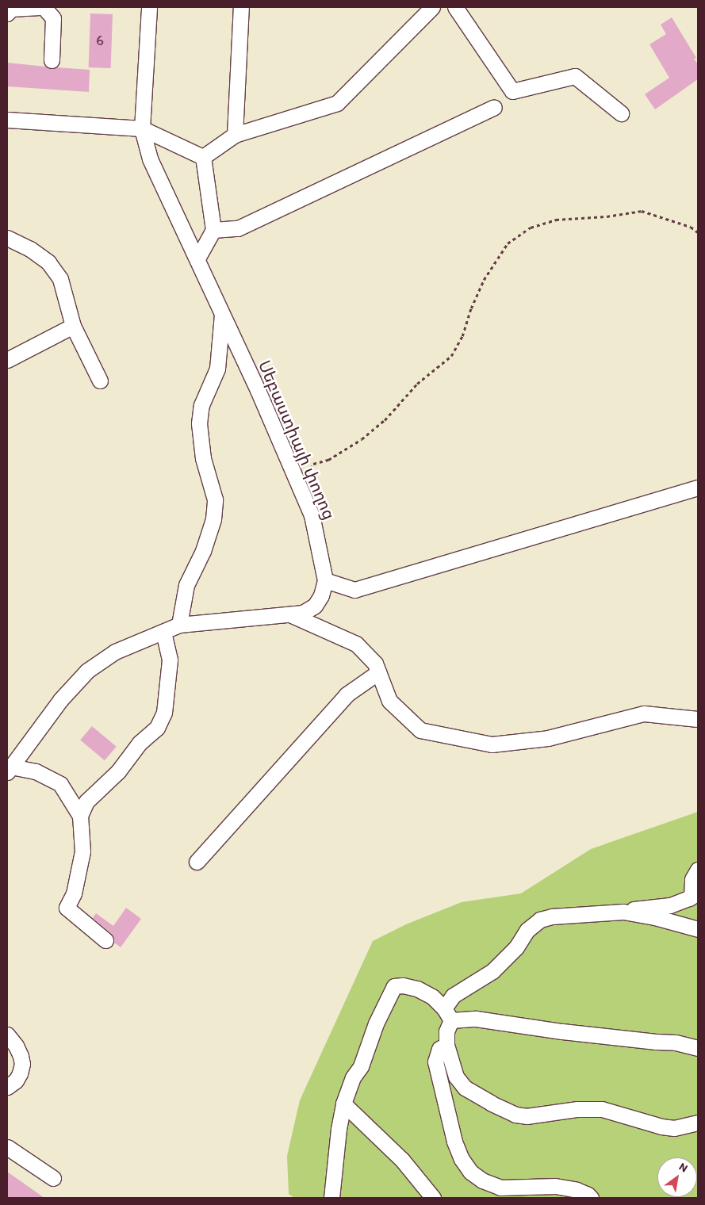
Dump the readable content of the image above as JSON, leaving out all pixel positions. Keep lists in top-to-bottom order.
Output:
{
  "streets": {
    "street": ["Սեբաստիայի փողոց"]
  },
  "house_numbers": ["6"],
  "north": "top right"
}
